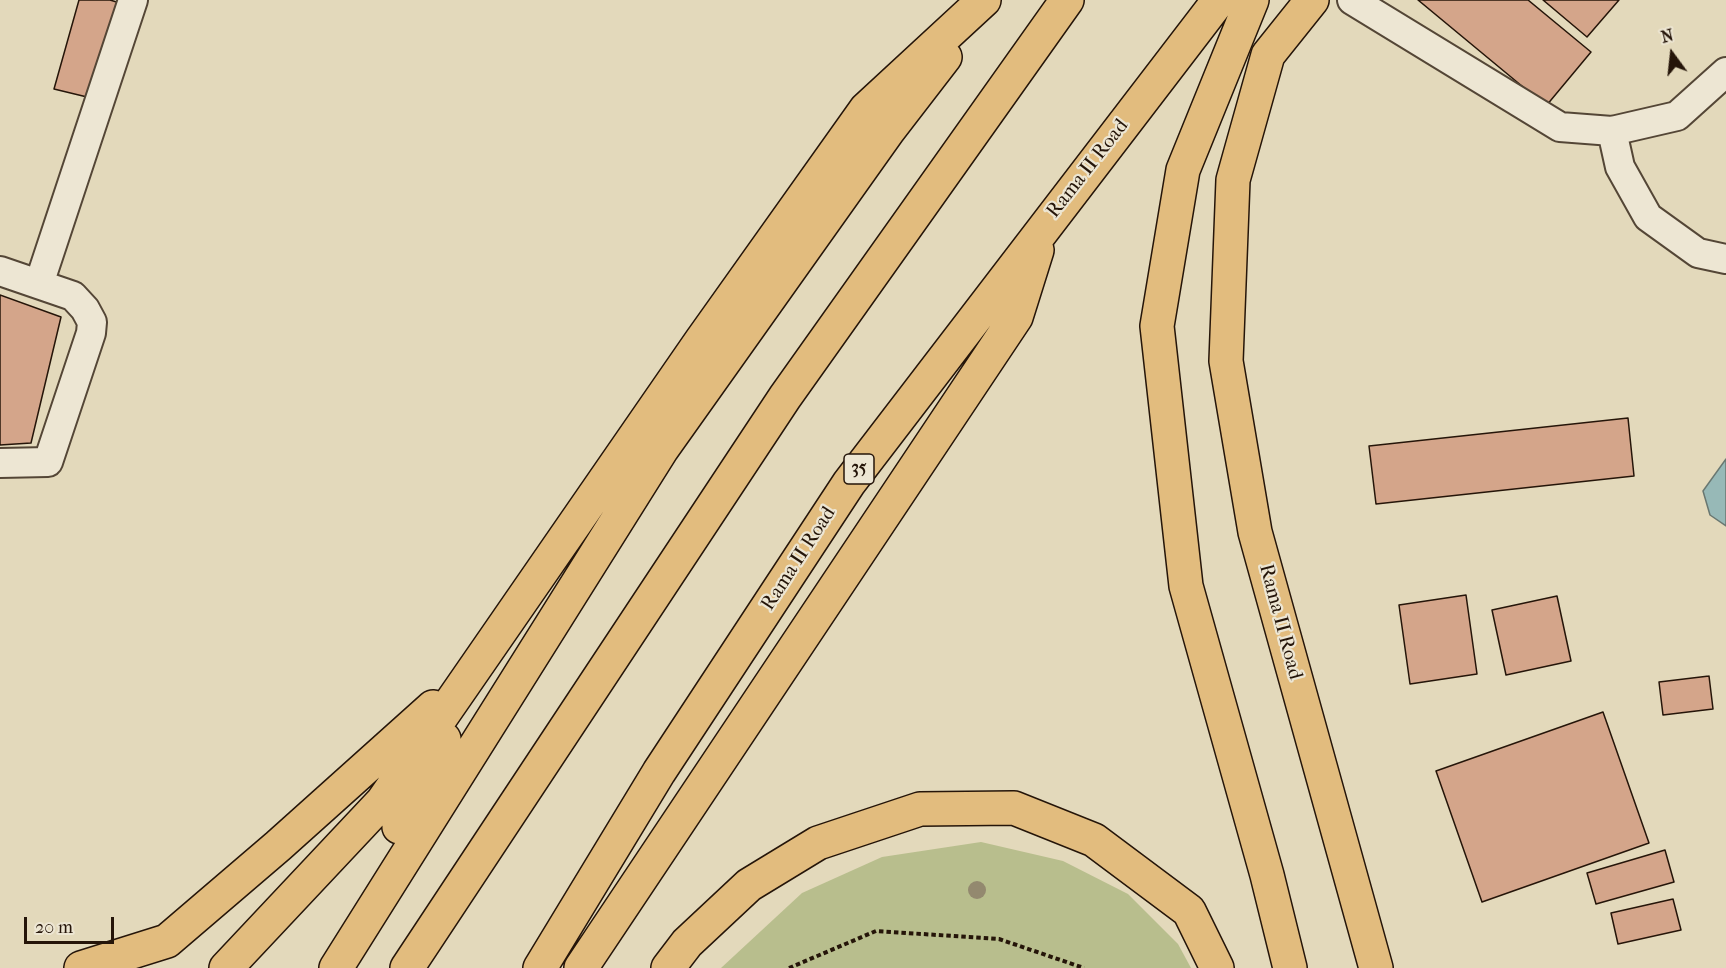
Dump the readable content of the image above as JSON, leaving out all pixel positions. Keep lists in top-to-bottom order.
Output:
{
  "streets": {
    "main road": ["Rama II Road", "35"]
  },
  "scale_bar": "20 m",
  "north": "top"
}
